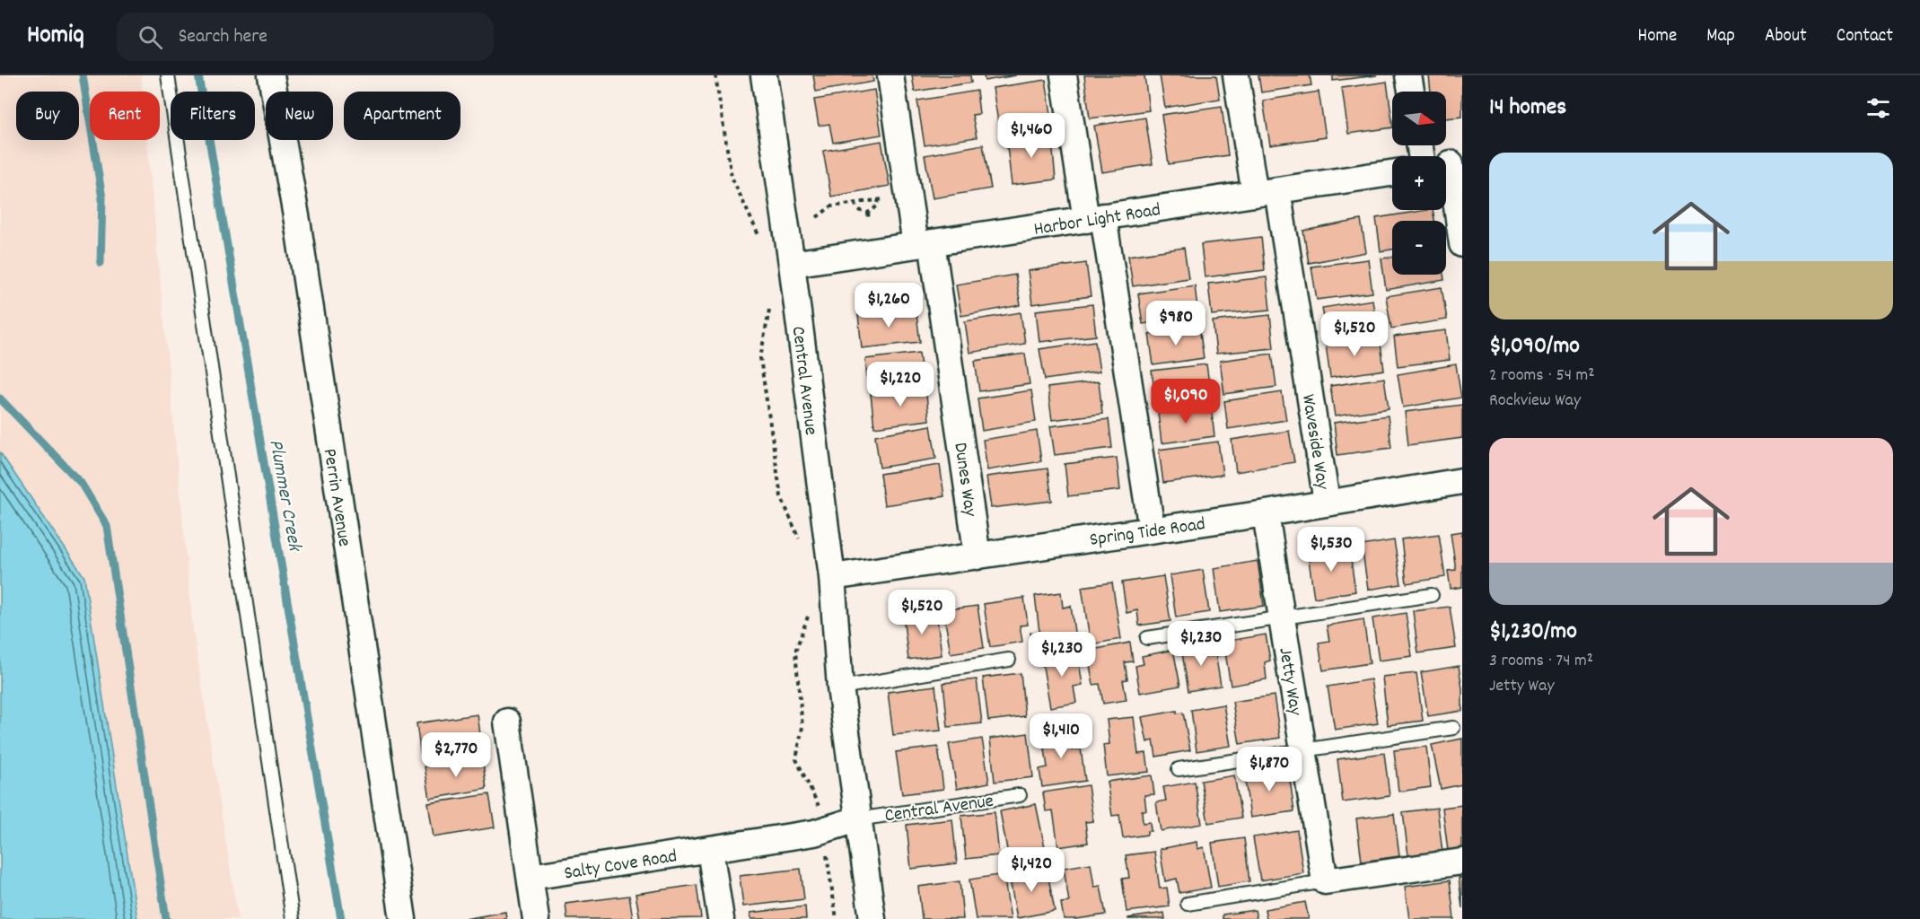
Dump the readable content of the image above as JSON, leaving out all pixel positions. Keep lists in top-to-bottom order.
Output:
{
  "streets": {
    "street": [
      "Harbor Light Road",
      "Central Avenue",
      "Waveside Way",
      "Dunes Way",
      "Perrin Avenue",
      "Spring Tide Road",
      "Jetty Way",
      "Salty Cove Road"
    ]
  },
  "crossings": [
    ["Harbor Light Road", "Central Avenue"],
    ["Harbor Light Road", "Waveside Way"],
    ["Harbor Light Road", "Dunes Way"],
    ["Central Avenue", "Spring Tide Road"],
    ["Central Avenue", "Salty Cove Road"],
    ["Waveside Way", "Spring Tide Road"],
    ["Dunes Way", "Spring Tide Road"],
    ["Spring Tide Road", "Jetty Way"]
  ],
  "water": ["Plummer Creek"],
  "north": "right",
  "page": {
    "header": "Homiq",
    "search": "Search here",
    "nav": [
      "Home",
      "Map",
      "About",
      "Contact"
    ],
    "heading": "14 homes",
    "map_buttons": ["+", "−"],
    "chip": [
      "Buy",
      "Rent",
      "Filters",
      "New",
      "Apartment"
    ],
    "price": [
      "$1,460",
      "$1,260",
      "$980",
      "$1,520",
      "$1,220",
      "$1,090",
      "$1,530",
      "$1,520",
      "$1,230",
      "$1,230",
      "$1,410",
      "$2,770",
      "$1,870",
      "$1,420"
    ],
    "list": [
      {
        "name": "$1,090/mo",
        "note": "2 rooms · 54 m² · Rockview Way"
      },
      {
        "name": "$1,230/mo",
        "note": "3 rooms · 74 m² · Jetty Way"
      }
    ]
  }
}
